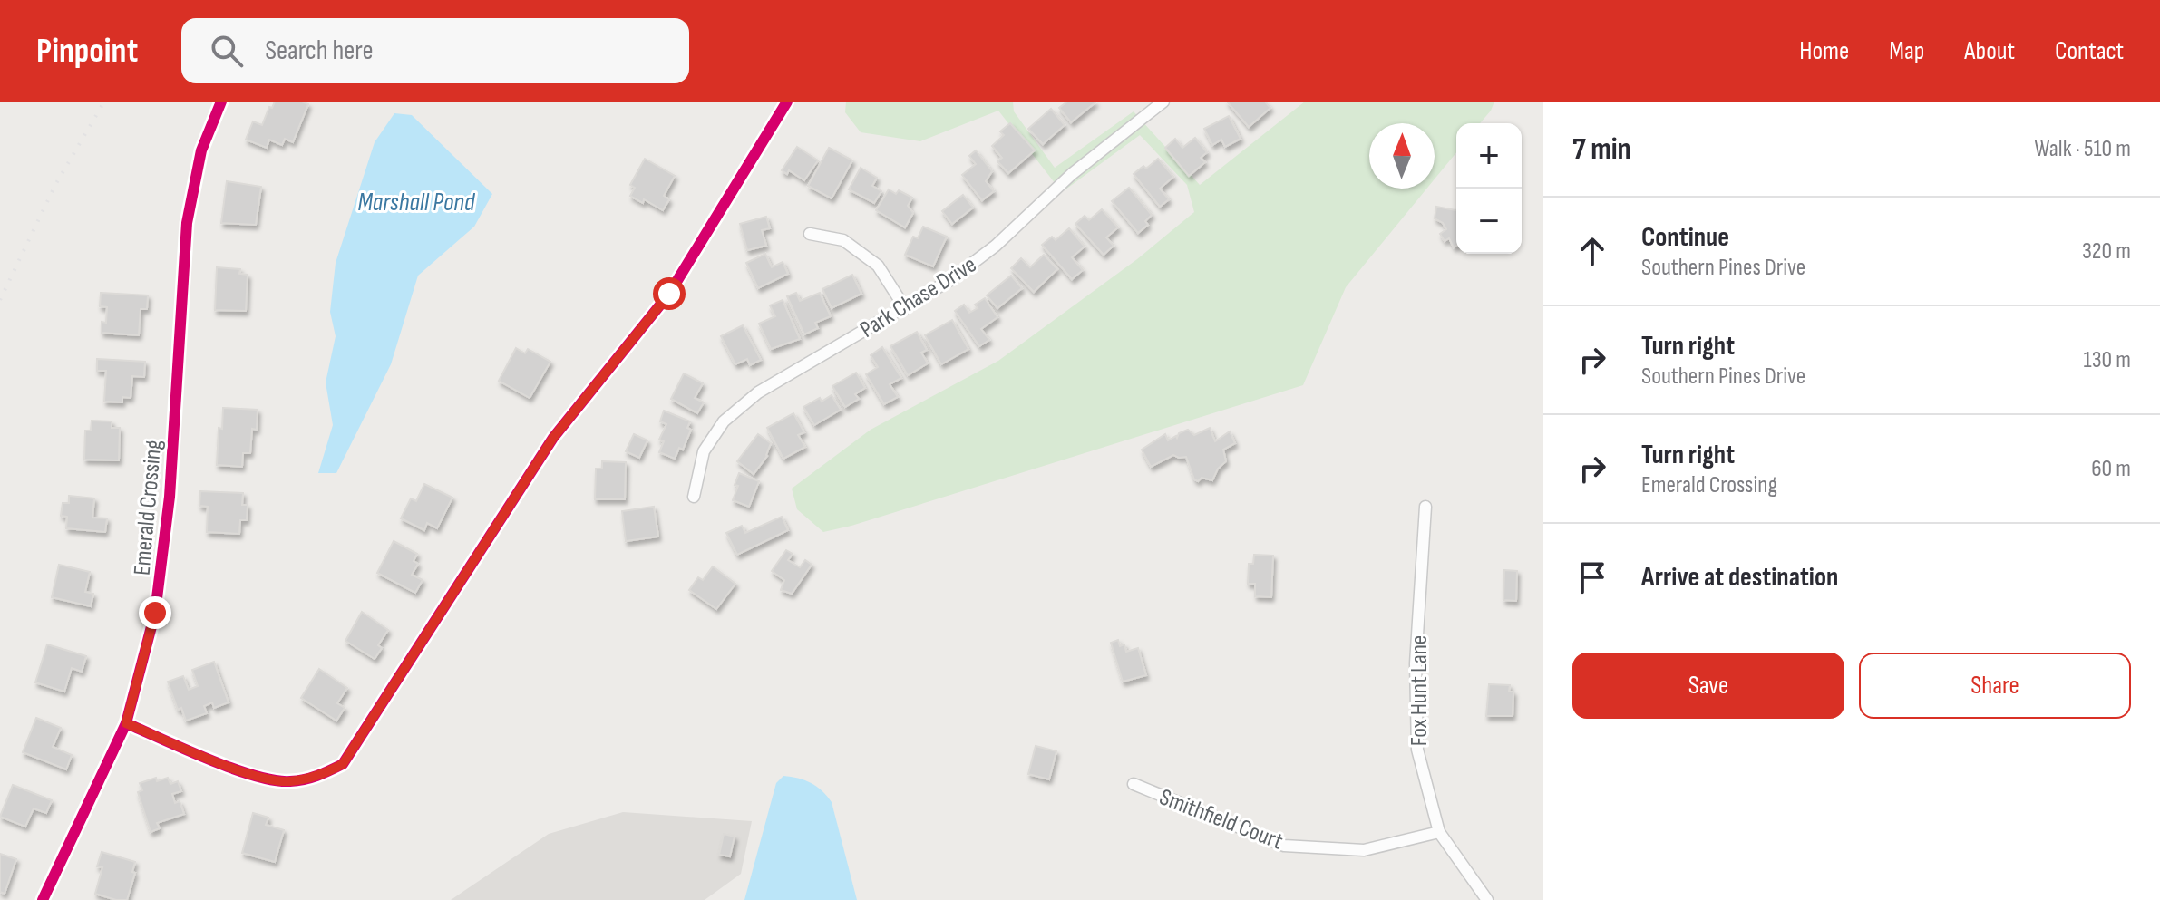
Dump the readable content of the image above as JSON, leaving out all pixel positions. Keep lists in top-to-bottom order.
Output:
{
  "streets": {
    "street": [
      "Park Chase Drive",
      "Emerald Crossing",
      "Fox Hunt Lane",
      "Smithfield Court"
    ]
  },
  "crossings": [
    ["Fox Hunt Lane", "Smithfield Court"]
  ],
  "water": ["Marshall Pond"],
  "north": "top",
  "page": {
    "header": "Pinpoint",
    "search": "Search here",
    "nav": [
      "Home",
      "Map",
      "About",
      "Contact"
    ],
    "heading": ["7 min", "Walk · 510 m"],
    "map_buttons": ["+", "−"],
    "list": [
      ["Continue", "Southern Pines Drive", "320 m"],
      ["Turn right", "Southern Pines Drive", "130 m"],
      ["Turn right", "Emerald Crossing", "60 m"],
      "Arrive at destination"
    ],
    "buttons": ["Save", "Share"]
  }
}
